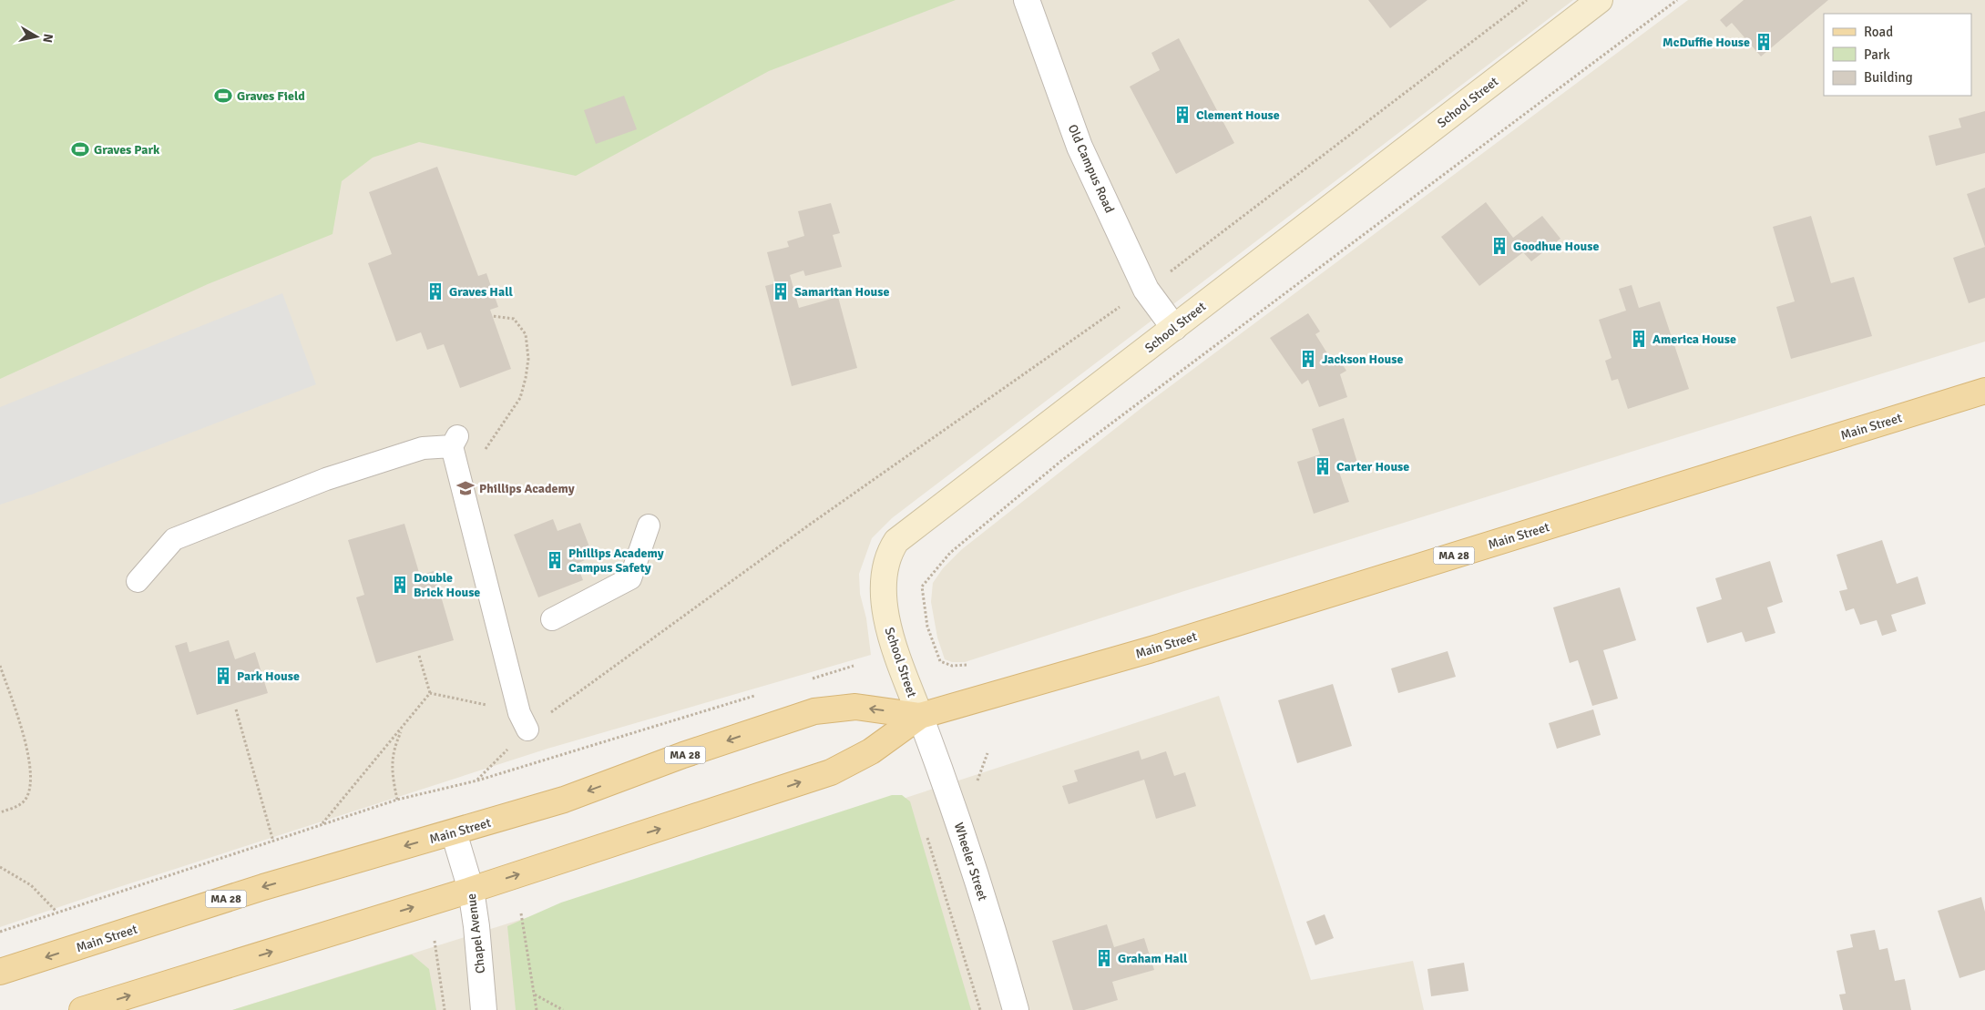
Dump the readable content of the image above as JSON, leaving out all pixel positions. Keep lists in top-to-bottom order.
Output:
{
  "streets": {
    "main road": ["School Street", "Main Street", "MA 28"],
    "street": ["Old Campus Road", "Wheeler Street", "Chapel Avenue"]
  },
  "crossings": [
    ["School Street", "Old Campus Road"],
    ["School Street", "Main Street"],
    ["School Street", "Wheeler Street"],
    ["Main Street", "Wheeler Street"],
    ["Main Street", "Chapel Avenue"]
  ],
  "places": {
    "building": [
      "McDuffie House",
      "Clement House",
      "Goodhue House",
      "Graves Hall",
      "Samaritan House",
      "America House",
      "Jackson House",
      "Carter House",
      "Phillips Academy Campus Safety",
      "Double Brick House",
      "Park House",
      "Graham Hall"
    ],
    "sports": ["Graves Field", "Graves Park"],
    "school or university": ["Phillips Academy"]
  },
  "legend": ["Road", "Park", "Building"],
  "north": "right"
}
